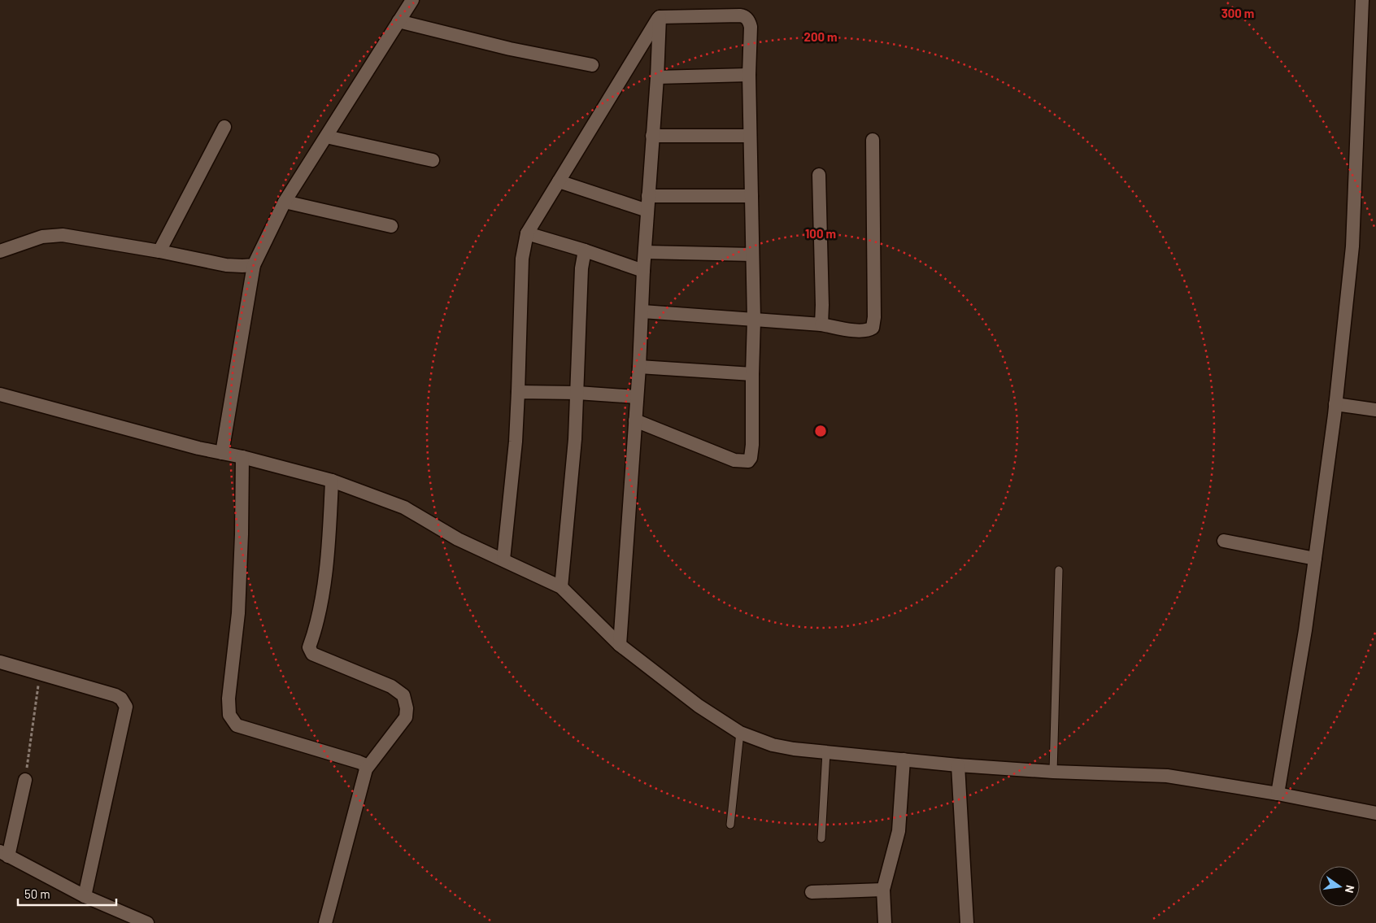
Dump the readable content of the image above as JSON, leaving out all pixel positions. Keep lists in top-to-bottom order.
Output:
{
  "scale_bar": "50 m",
  "north": "right",
  "rings": ["300 m", "200 m", "100 m"]
}
